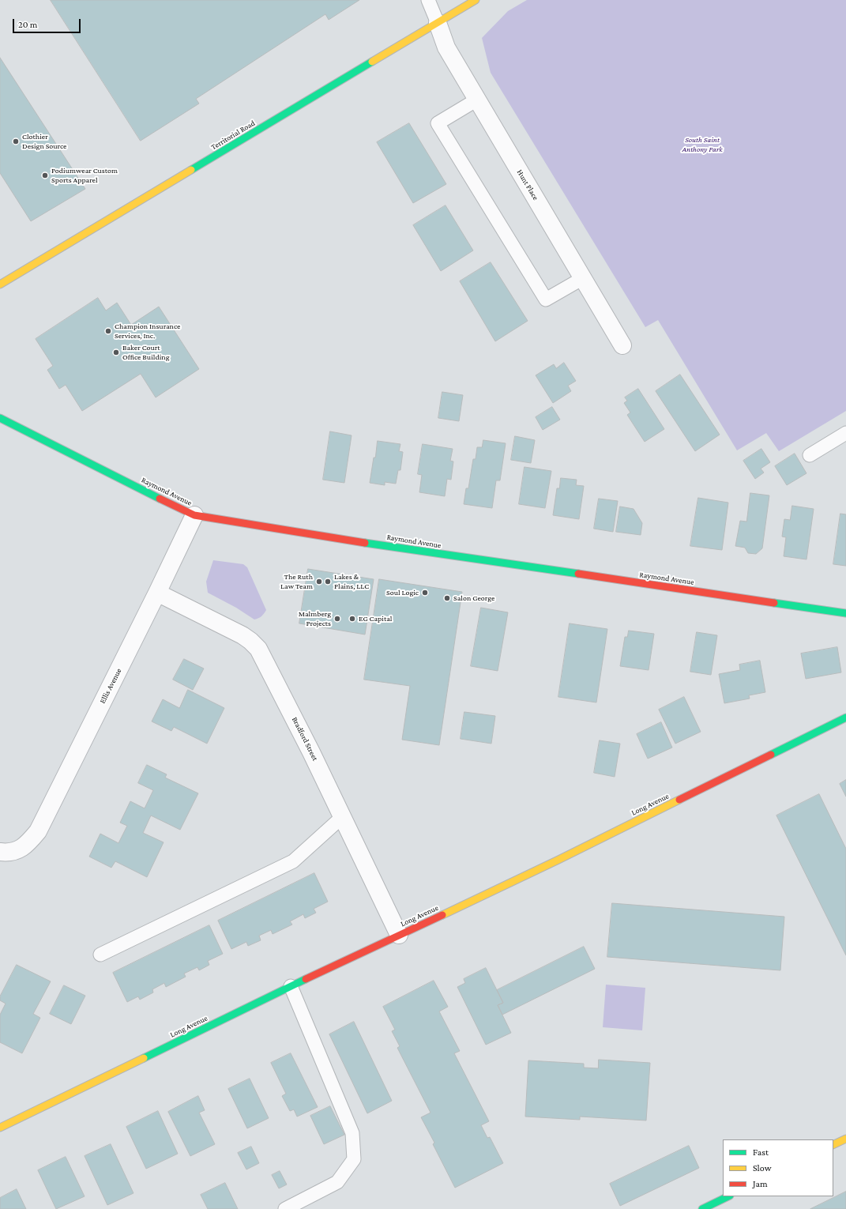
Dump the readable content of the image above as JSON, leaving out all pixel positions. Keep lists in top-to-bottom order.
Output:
{
  "streets": {
    "street": [
      "Territorial Road",
      "Hunt Place",
      "Raymond Avenue",
      "Ellis Avenue",
      "Bradford Street",
      "Long Avenue"
    ]
  },
  "crossings": [
    ["Territorial Road", "Hunt Place"],
    ["Raymond Avenue", "Ellis Avenue"],
    ["Ellis Avenue", "Bradford Street"],
    ["Bradford Street", "Long Avenue"]
  ],
  "parks": ["South Saint Anthony Park"],
  "places": [
    "Clothier Design Source",
    "Podiumwear Custom Sports Apparel",
    "Champion Insurance Services, Inc.",
    "Baker Court Office Building",
    "The Ruth Law Team",
    "Lakes & Plains, LLC",
    "Soul Logic",
    "Salon George",
    "Malmberg Projects",
    "EG Capital"
  ],
  "legend": ["Fast", "Slow", "Jam"],
  "scale_bar": "20 m"
}
